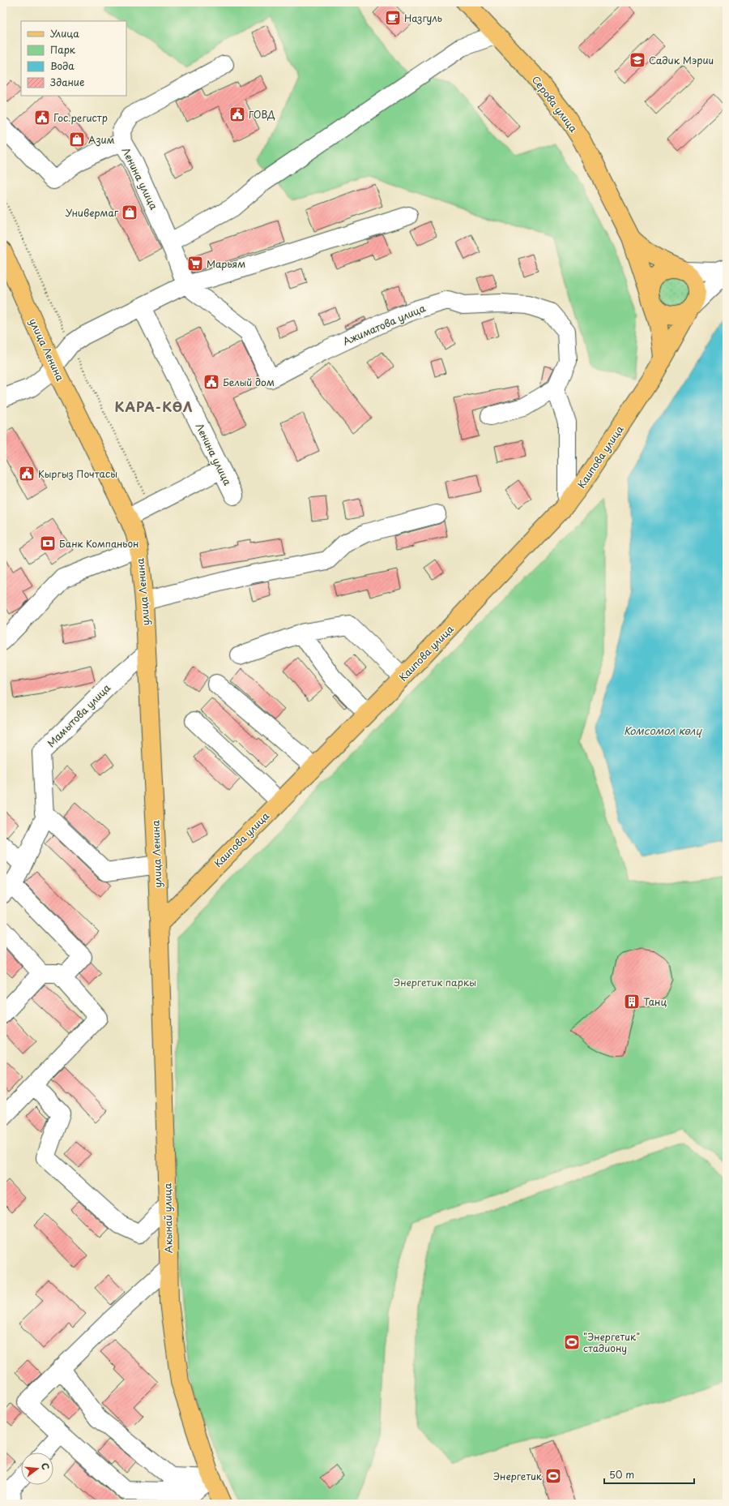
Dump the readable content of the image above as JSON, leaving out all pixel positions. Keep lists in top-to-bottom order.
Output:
{
  "streets": {
    "main road": [
      "Серова улица",
      "улица Ленина",
      "Каипова улица",
      "Акынай улица"
    ],
    "street": ["Ленина улица", "Ажиматова улица", "Мамытова улица"]
  },
  "crossings": [
    ["Серова улица", "Каипова улица"],
    ["Ленина улица", "Ажиматова улица"],
    ["улица Ленина", "Каипова улица"],
    ["улица Ленина", "Мамытова улица"],
    ["улица Ленина", "Акынай улица"],
    ["Каипова улица", "Акынай улица"]
  ],
  "districts": ["КАРА-КӨЛ"],
  "water": ["Комсомол көлү"],
  "parks": ["Энергетик паркы"],
  "places": {
    "cafe": ["Назгуль"],
    "school or university": ["Садик Мэрии"],
    "public building": [
      "ГОВД",
      "Гос.регистр",
      "Белый дом",
      "Кыргыз Почтасы"
    ],
    "shop": ["Азим", "Универмаг"],
    "supermarket": ["Марьям"],
    "bank": ["Банк Компаньон"],
    "building": ["Танц"],
    "sports": ["\"Энергетик\" стадиону", "Энергетик"]
  },
  "legend": [
    "Улица",
    "Парк",
    "Вода",
    "Здание"
  ],
  "scale_bar": "50 m",
  "north": "right"
}
